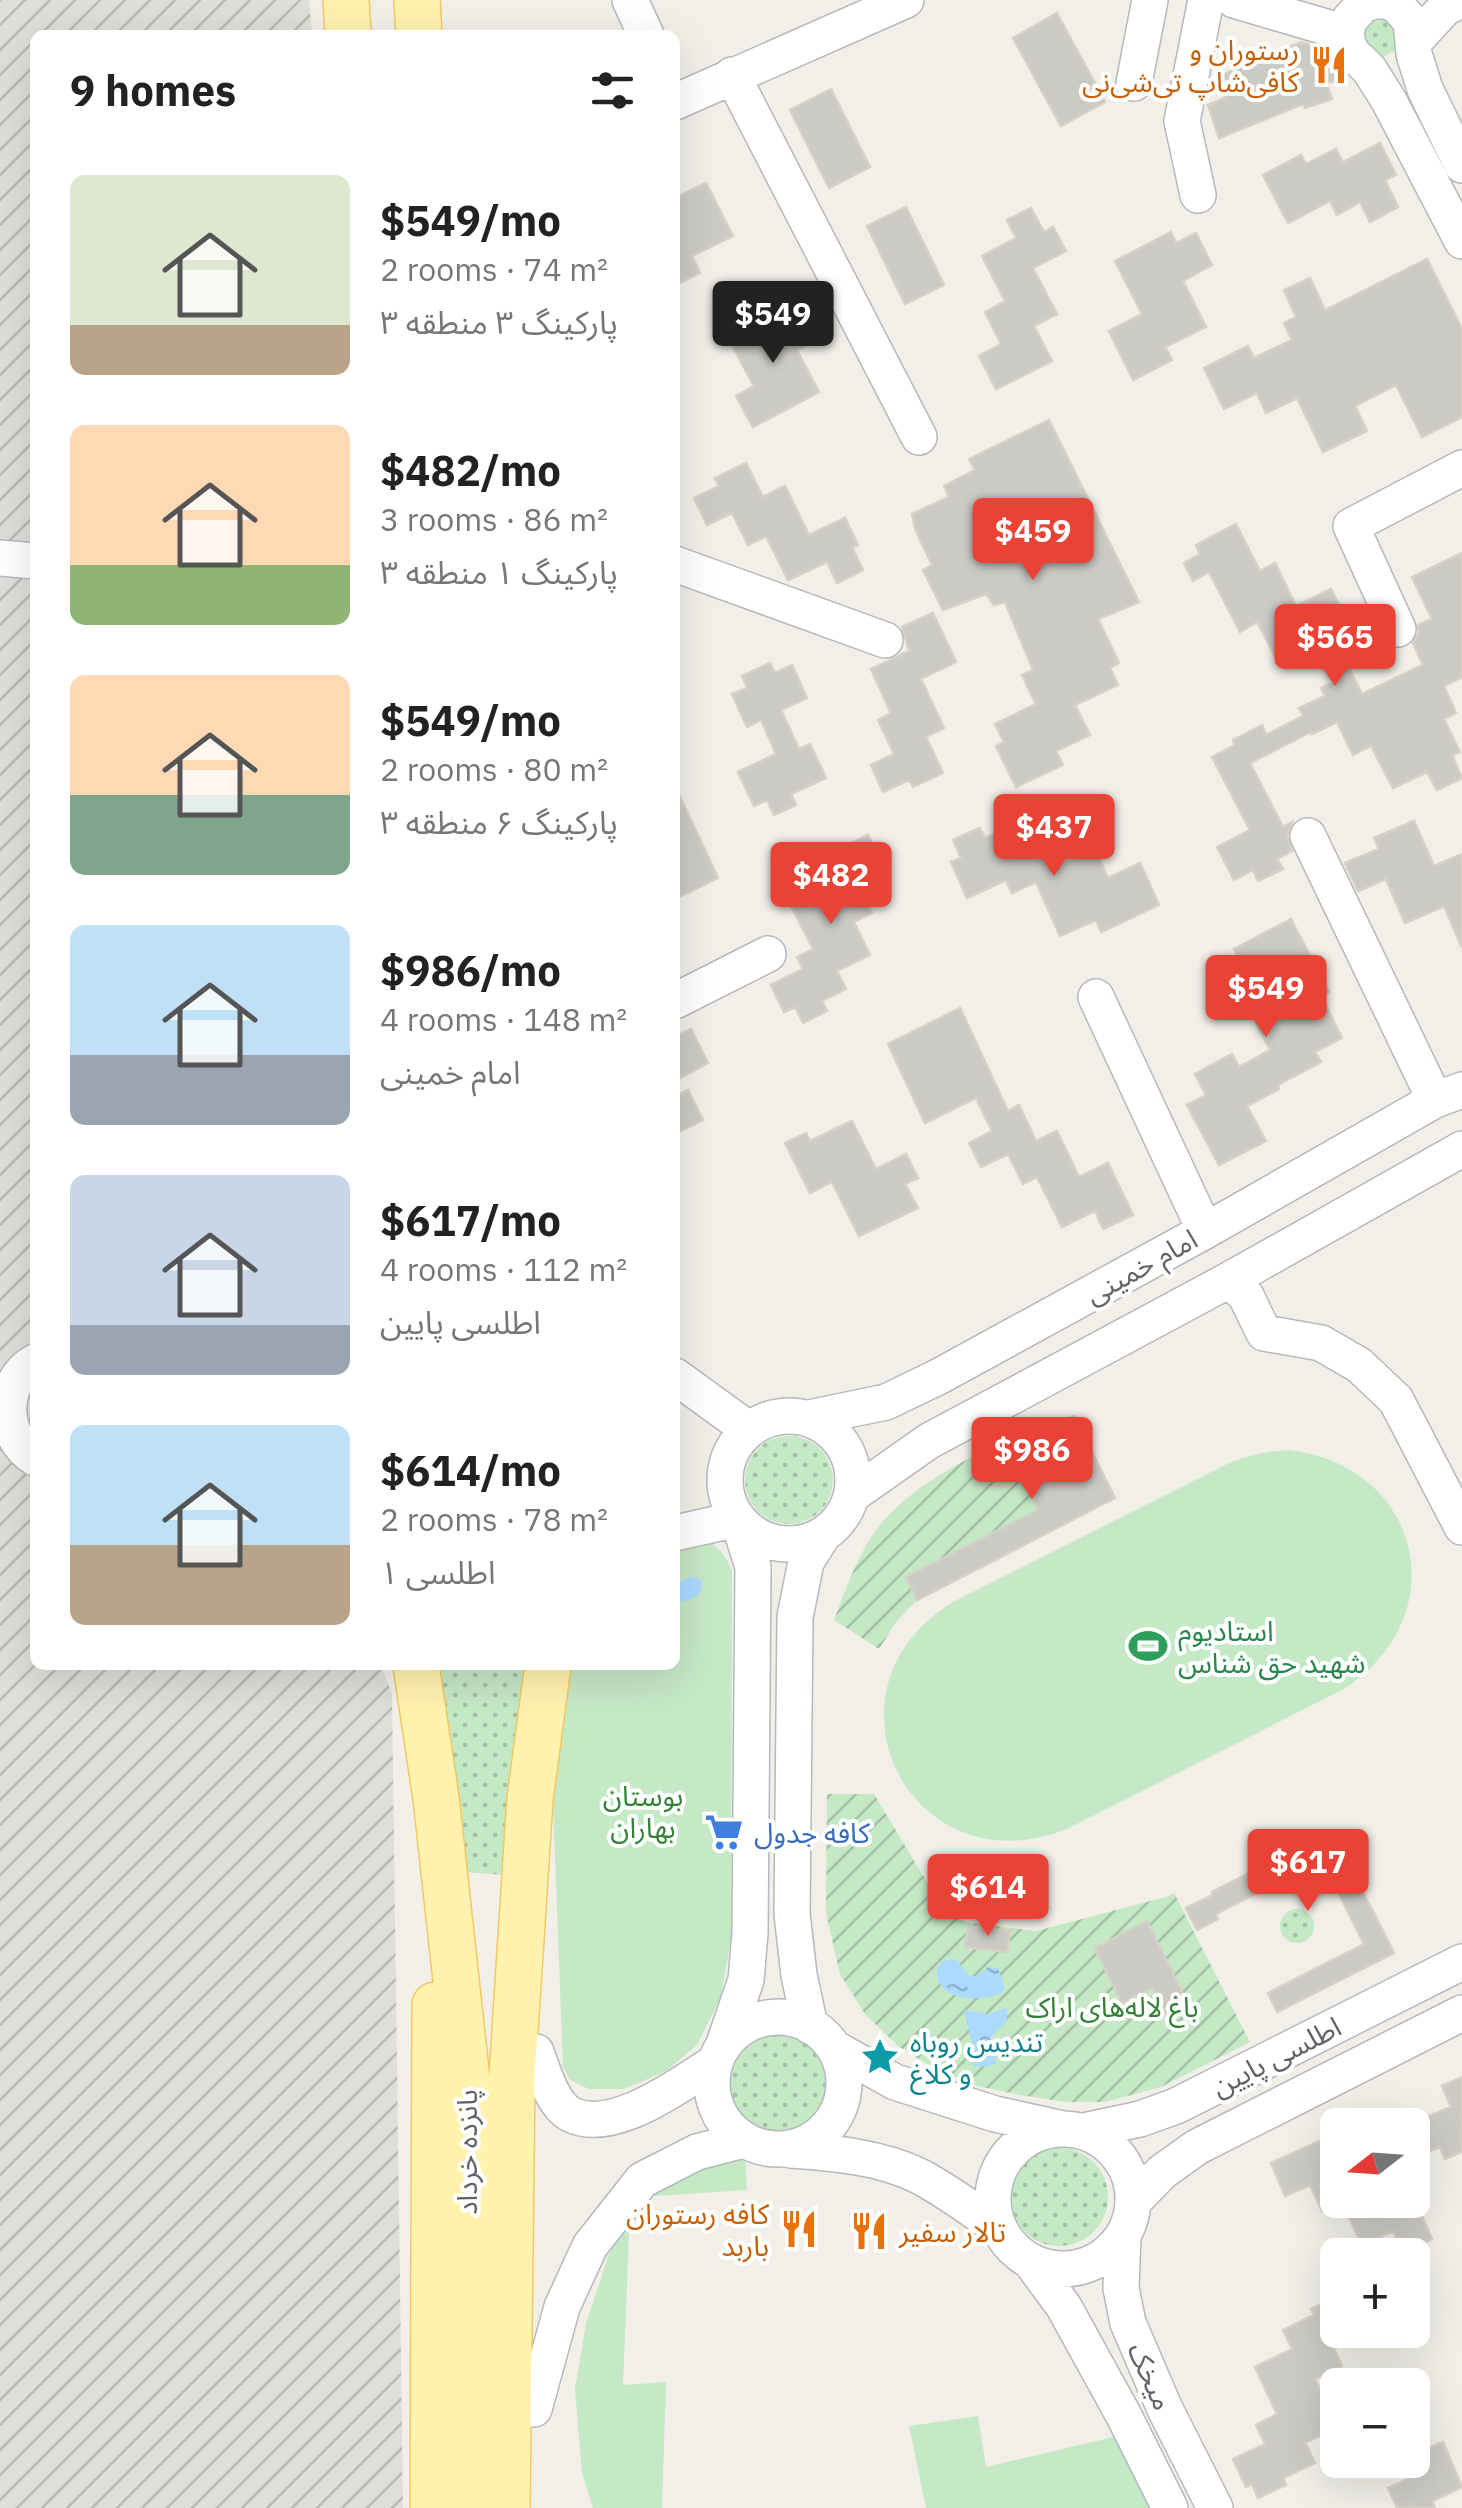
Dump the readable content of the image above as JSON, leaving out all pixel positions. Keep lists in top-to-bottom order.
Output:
{
  "streets": {
    "main road": ["پانزده خرداد"],
    "street": ["امام خمینی", "اطلسی پایین", "میخک"]
  },
  "crossings": [
    ["اطلسی پایین", "میخک"]
  ],
  "parks": ["بوستان بهاران", "باغ لاله‌های اراک"],
  "places": {
    "restaurant": ["رستوران و کافی‌شاپ تی‌شی‌نی", "کافه رستوران باربد", "تالار سفیر"],
    "sports": ["استادیوم شهید حق شناس"],
    "supermarket": ["کافه جدول"],
    "place": ["تندیس روباه و کلاغ"]
  },
  "north": "left",
  "page": {
    "heading": "9 homes",
    "list": [
      {
        "name": "$549/mo",
        "note": "2 rooms · 74 m² · پارکینگ ۳ منطقه ۳"
      },
      {
        "name": "$482/mo",
        "note": "3 rooms · 86 m² · پارکینگ ۱ منطقه ۳"
      },
      {
        "name": "$549/mo",
        "note": "2 rooms · 80 m² · پارکینگ ۶ منطقه ۳"
      },
      {
        "name": "$986/mo",
        "note": "4 rooms · 148 m² · امام خمینی"
      },
      {
        "name": "$617/mo",
        "note": "4 rooms · 112 m² · اطلسی پایین"
      },
      {
        "name": "$614/mo",
        "note": "2 rooms · 78 m² · اطلسی ۱"
      }
    ],
    "price": [
      "$549",
      "$459",
      "$565",
      "$437",
      "$482",
      "$549",
      "$986",
      "$617",
      "$614"
    ],
    "map_buttons": ["+", "−"]
  }
}
